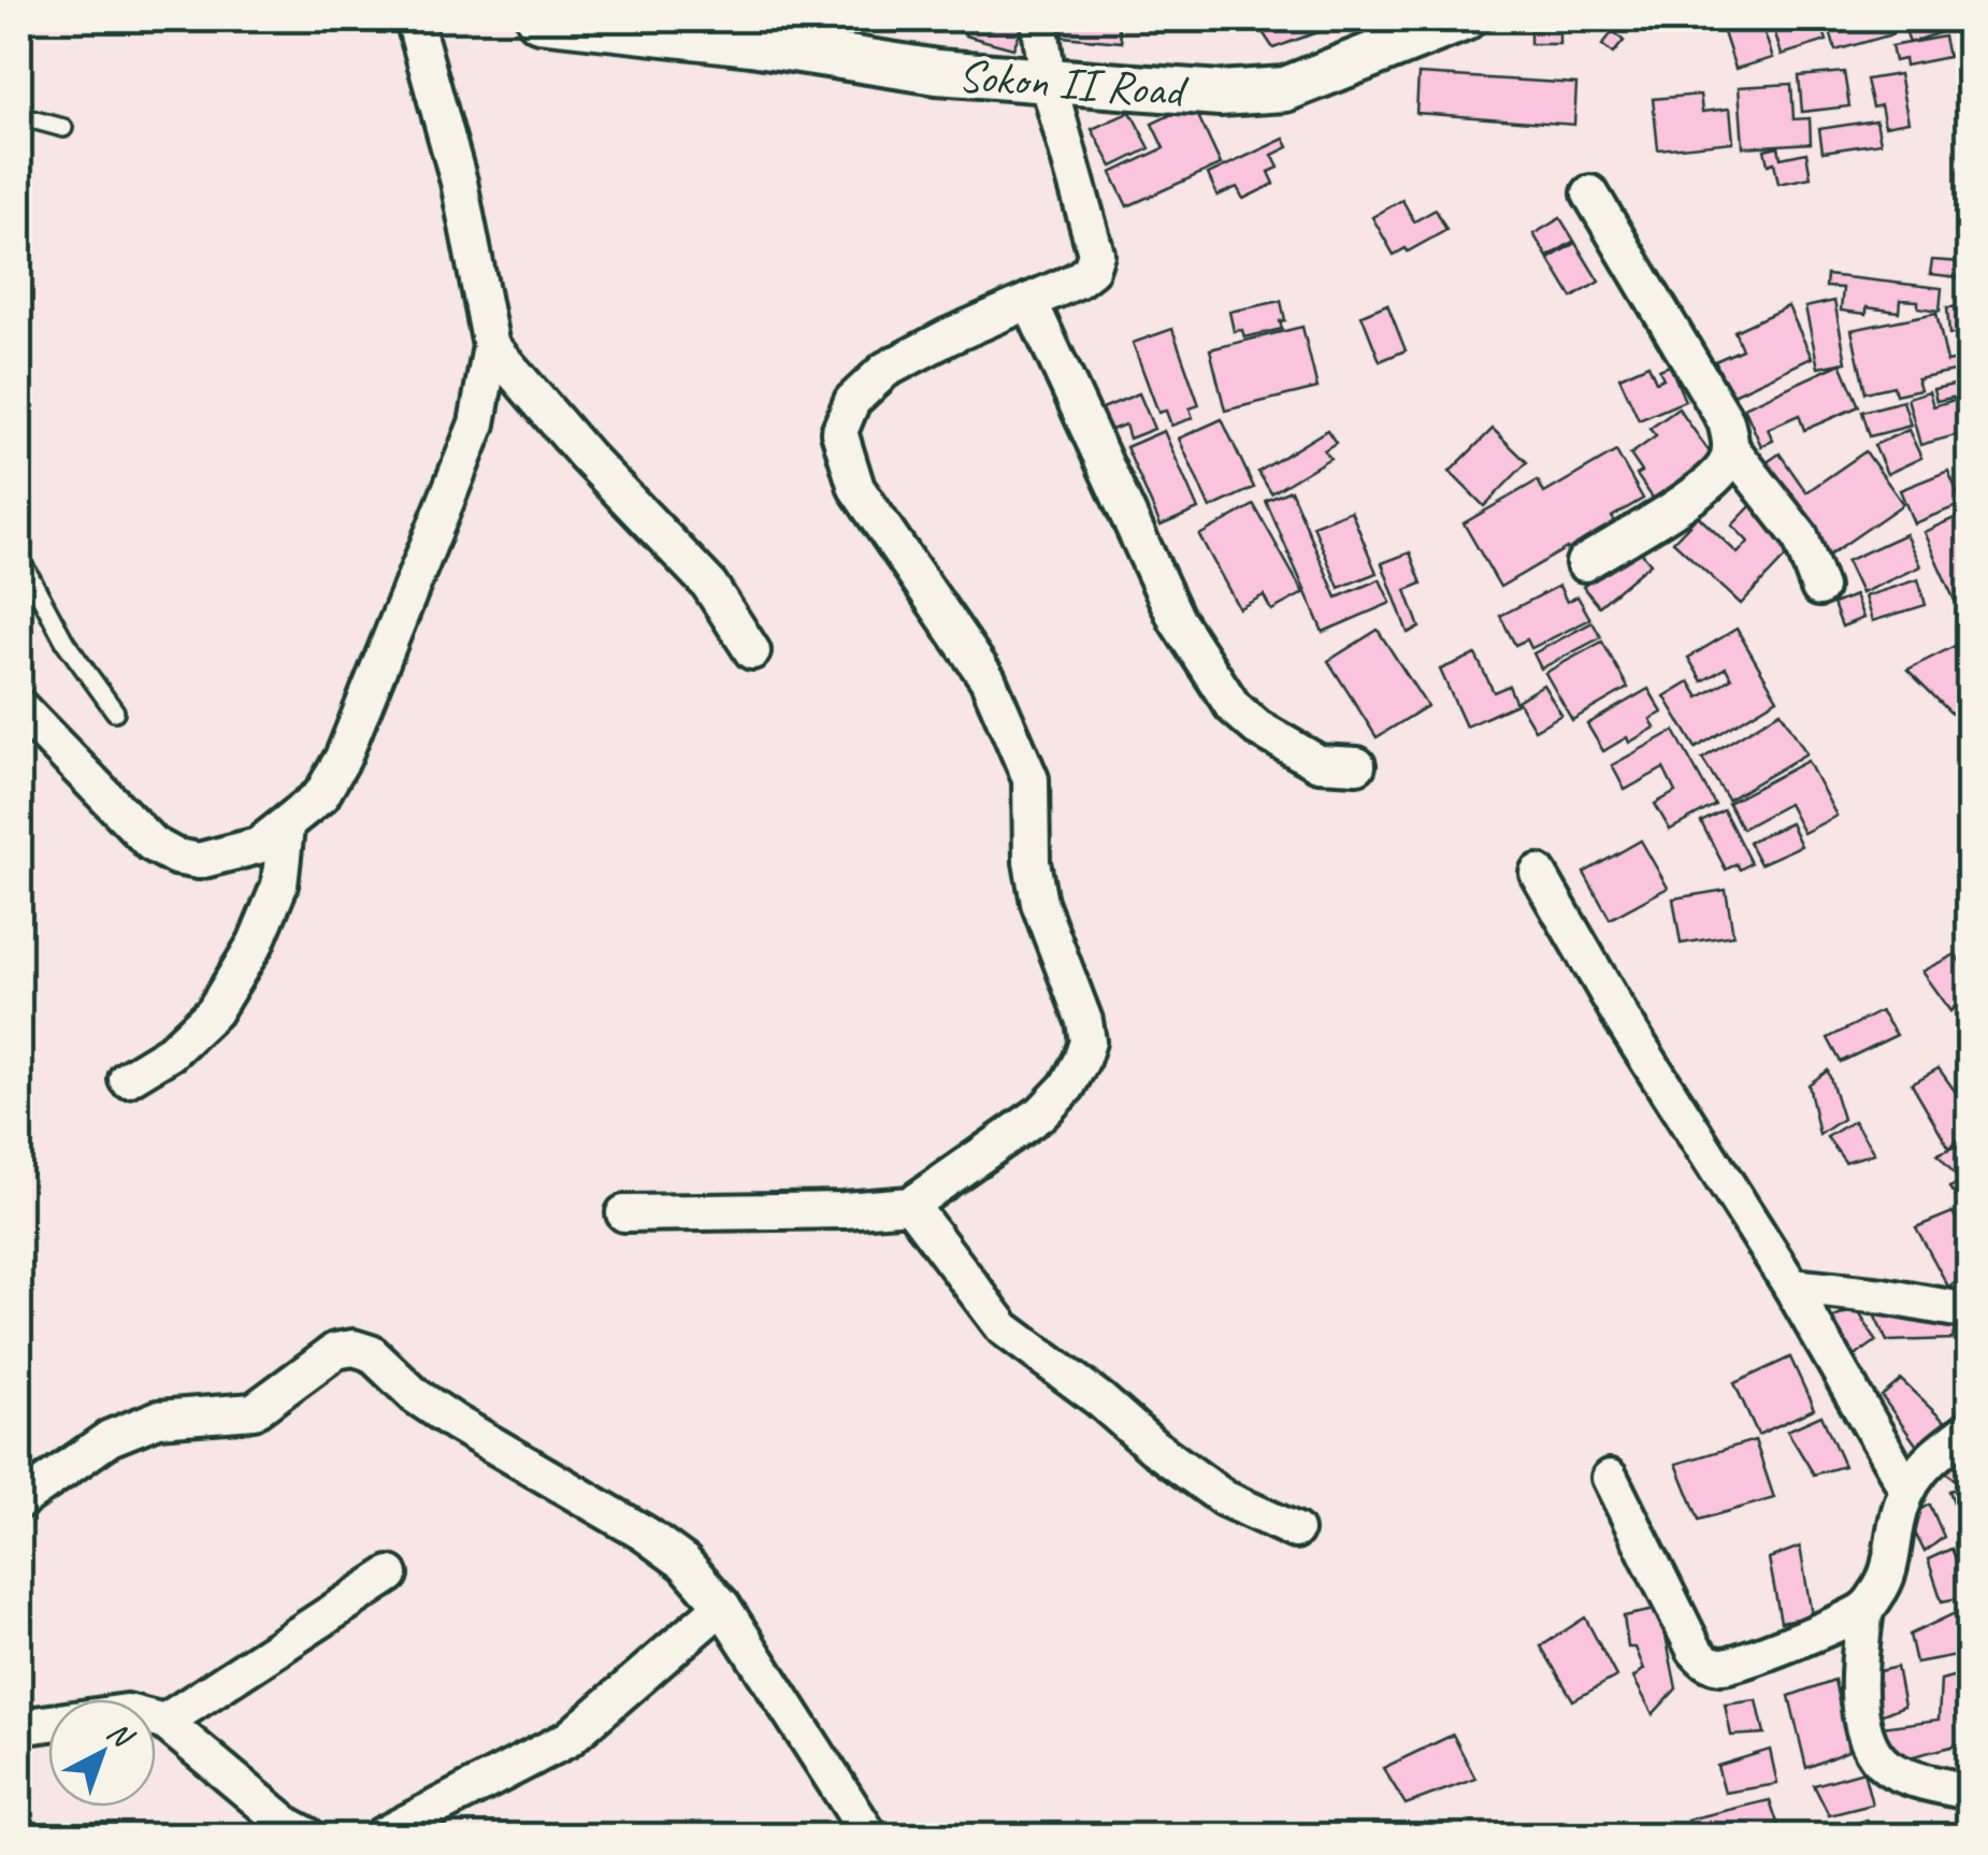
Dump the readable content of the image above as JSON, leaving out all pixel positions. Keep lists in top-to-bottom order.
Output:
{
  "streets": {
    "street": ["Sokon II Road"]
  },
  "north": "top right"
}
